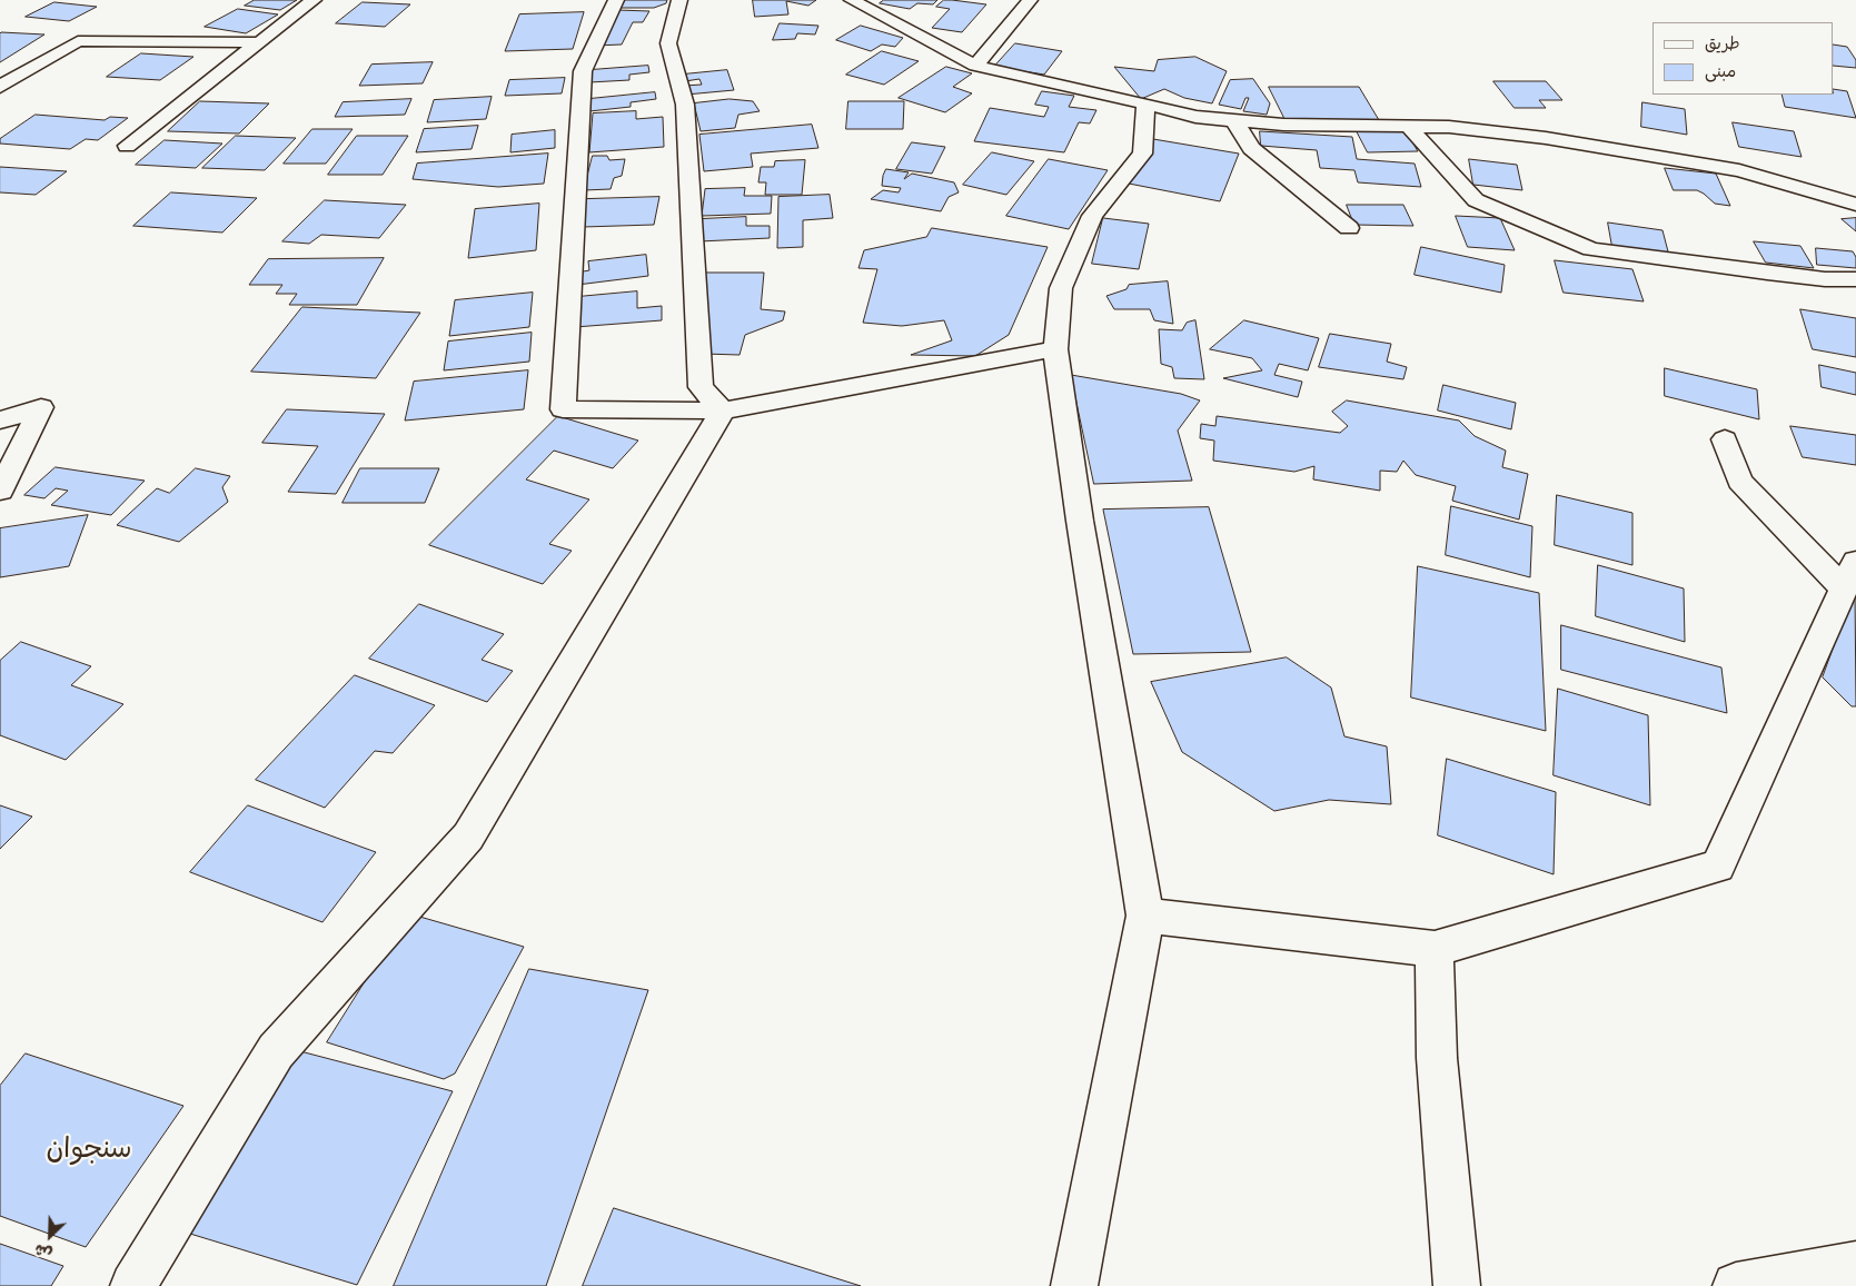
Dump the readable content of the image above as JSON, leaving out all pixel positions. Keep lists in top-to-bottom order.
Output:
{
  "districts": ["سنجوان"],
  "legend": ["طريق", "مبنى"],
  "north": "bottom left"
}
